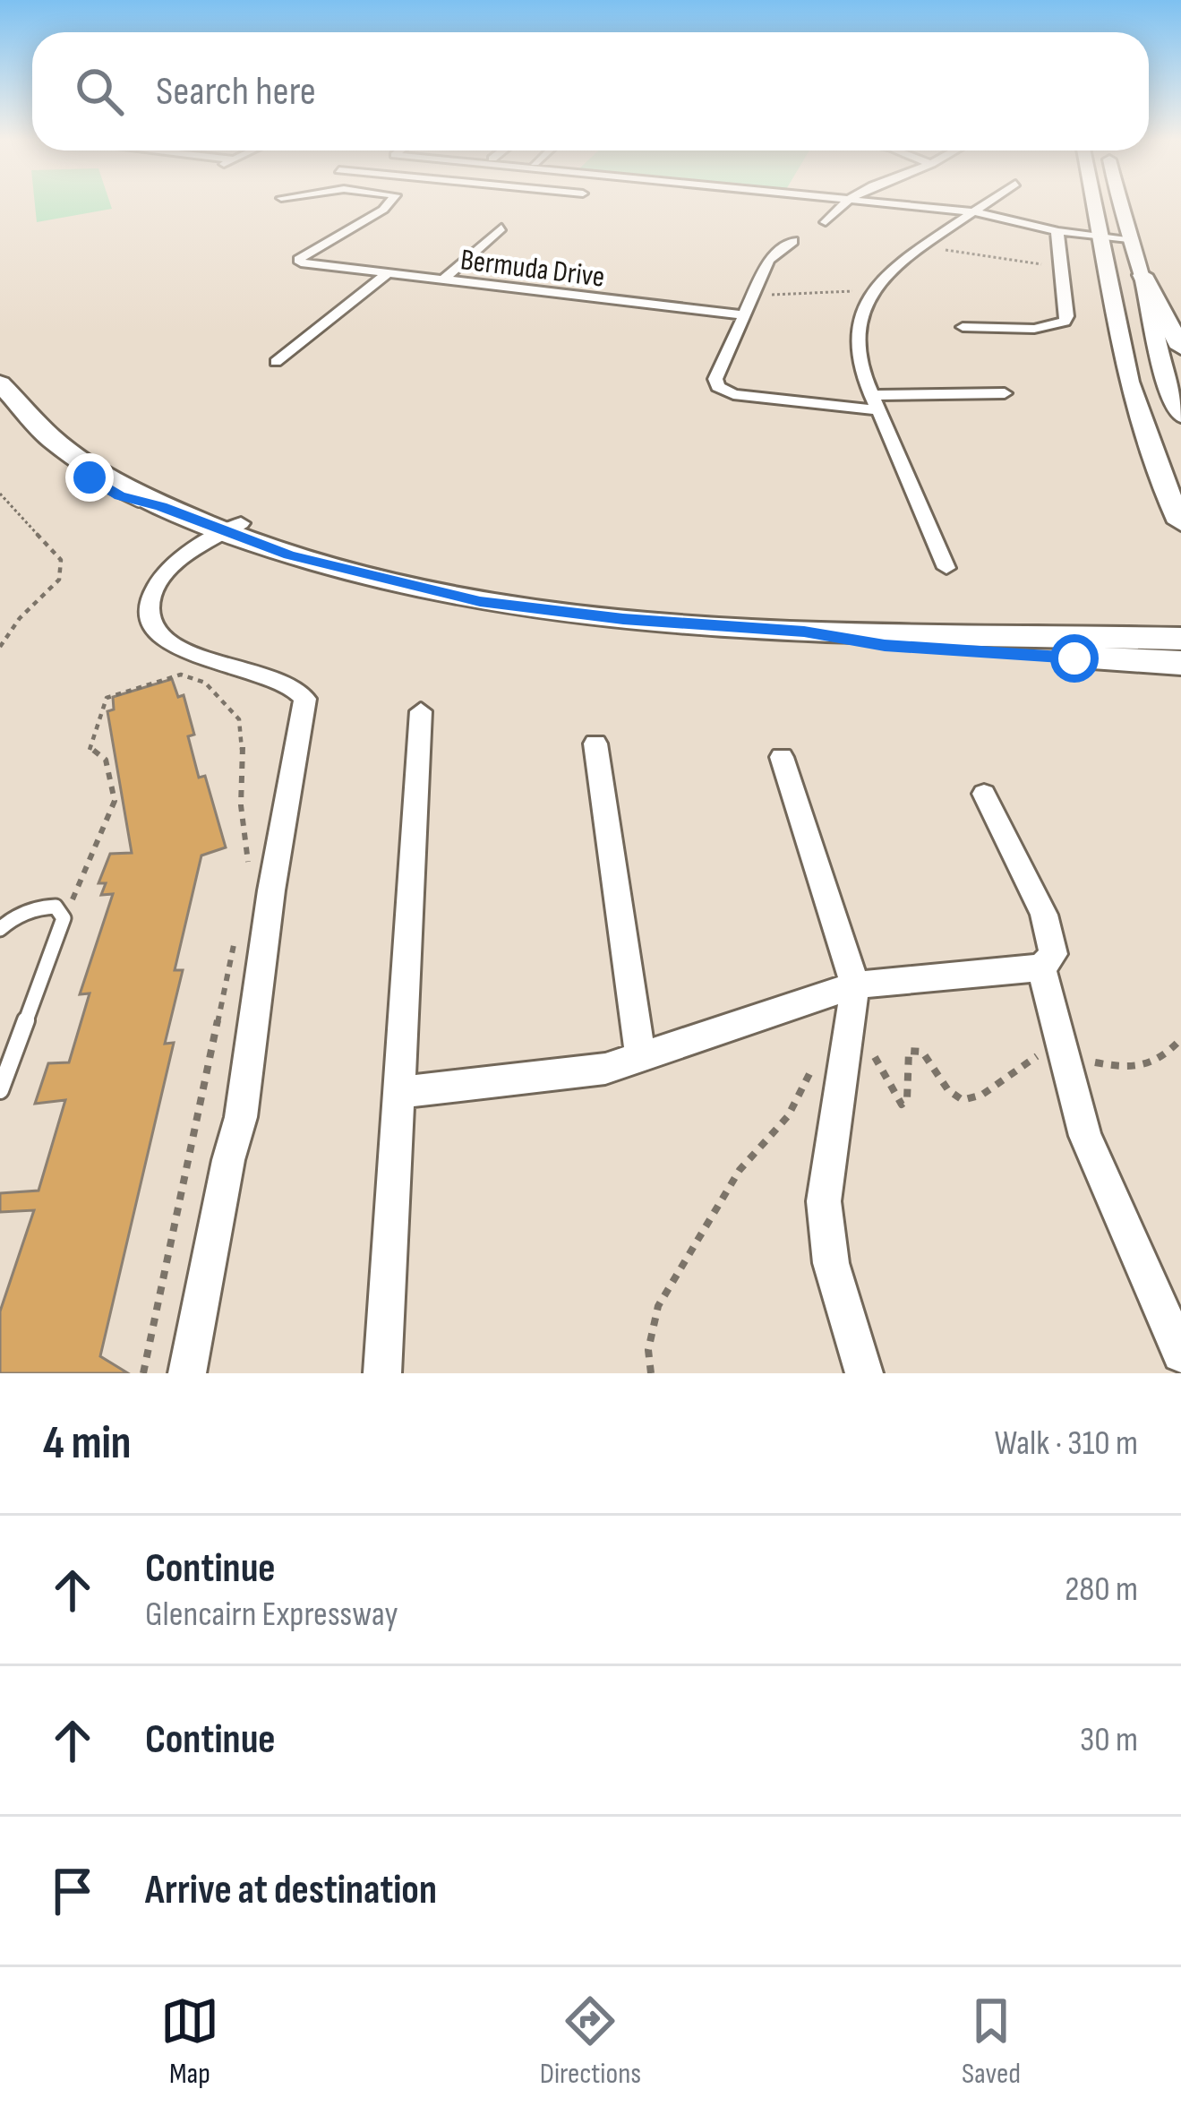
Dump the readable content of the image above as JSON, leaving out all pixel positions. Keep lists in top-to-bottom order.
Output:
{
  "streets": {
    "street": ["Bermuda Drive"]
  },
  "page": {
    "search": "Search here",
    "heading": ["4 min", "Walk · 310 m"],
    "list": [
      ["Continue", "Glencairn Expressway", "280 m"],
      ["Continue", "30 m"],
      "Arrive at destination"
    ],
    "nav": ["Map", "Directions", "Saved"]
  }
}
